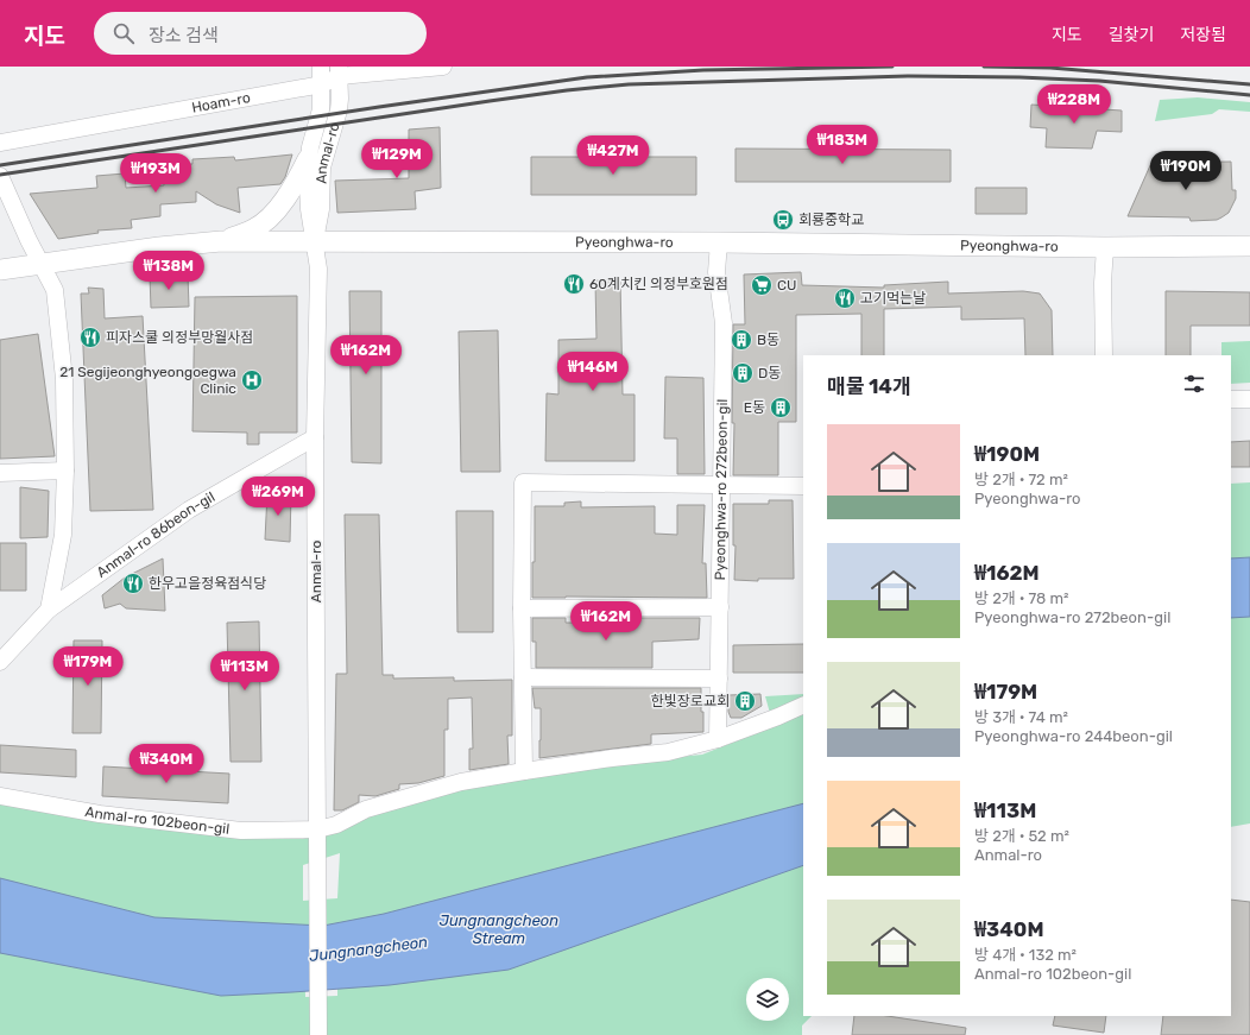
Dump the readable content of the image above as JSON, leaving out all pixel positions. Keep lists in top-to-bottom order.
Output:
{
  "streets": {
    "main road": ["Pyeonghwa-ro"],
    "street": [
      "Hoam-ro",
      "Anmal-ro",
      "Pyeonghwa-ro 272beon-gil",
      "Anmal-ro 86beon-gil",
      "Anmal-ro 102beon-gil"
    ]
  },
  "crossings": [
    ["Hoam-ro", "Anmal-ro"],
    ["Anmal-ro", "Pyeonghwa-ro"],
    ["Anmal-ro", "Anmal-ro 86beon-gil"],
    ["Anmal-ro", "Anmal-ro 102beon-gil"],
    ["Pyeonghwa-ro", "Pyeonghwa-ro 272beon-gil"],
    ["Pyeonghwa-ro 272beon-gil", "Anmal-ro 102beon-gil"]
  ],
  "water": ["Jungnangcheon Stream", "Jungnangcheon"],
  "places": {
    "bus stop": ["회룡중학교"],
    "restaurant": [
      "60계치킨 의정부호원점",
      "고기먹는날",
      "피자스쿨 의정부망월사점",
      "한우고을정육점식당"
    ],
    "supermarket": ["CU"],
    "building": [
      "B동",
      "D동",
      "E동",
      "한빛장로교회"
    ],
    "hospital": ["21 Segijeonghyeongoegwa Clinic"]
  },
  "page": {
    "header": "지도",
    "search": "장소 검색",
    "nav": ["지도", "길찾기", "저장됨"],
    "price": [
      "₩228M",
      "₩183M",
      "₩427M",
      "₩129M",
      "₩190M",
      "₩193M",
      "₩138M",
      "₩162M",
      "₩146M",
      "₩269M",
      "₩162M",
      "₩179M",
      "₩113M",
      "₩340M"
    ],
    "heading": "매물 14개",
    "list": [
      {
        "name": "₩190M",
        "note": "방 2개 · 72 m² · Pyeonghwa-ro"
      },
      {
        "name": "₩162M",
        "note": "방 2개 · 78 m² · Pyeonghwa-ro 272beon-gil"
      },
      {
        "name": "₩179M",
        "note": "방 3개 · 74 m² · Pyeonghwa-ro 244beon-gil"
      },
      {
        "name": "₩113M",
        "note": "방 2개 · 52 m² · Anmal-ro"
      },
      {
        "name": "₩340M",
        "note": "방 4개 · 132 m² · Anmal-ro 102beon-gil"
      }
    ]
  }
}
